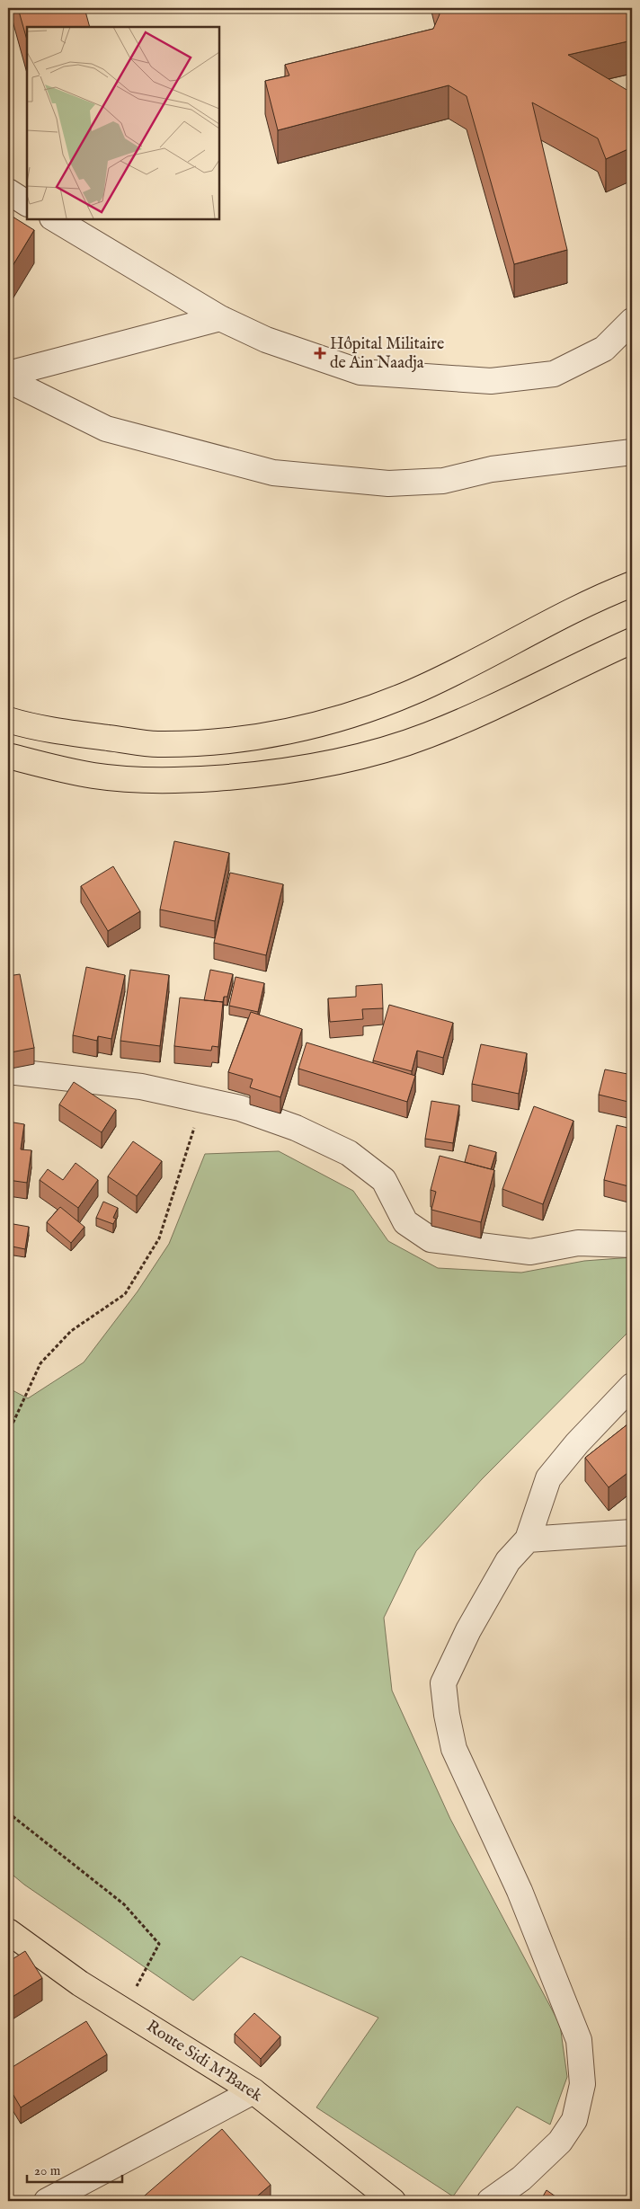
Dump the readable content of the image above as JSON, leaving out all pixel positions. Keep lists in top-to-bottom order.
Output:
{
  "streets": {
    "main road": ["Route Sidi M'Barek"]
  },
  "places": {
    "health": ["Hôpital Militaire de Ain Naadja"]
  },
  "scale_bar": "20 m"
}
